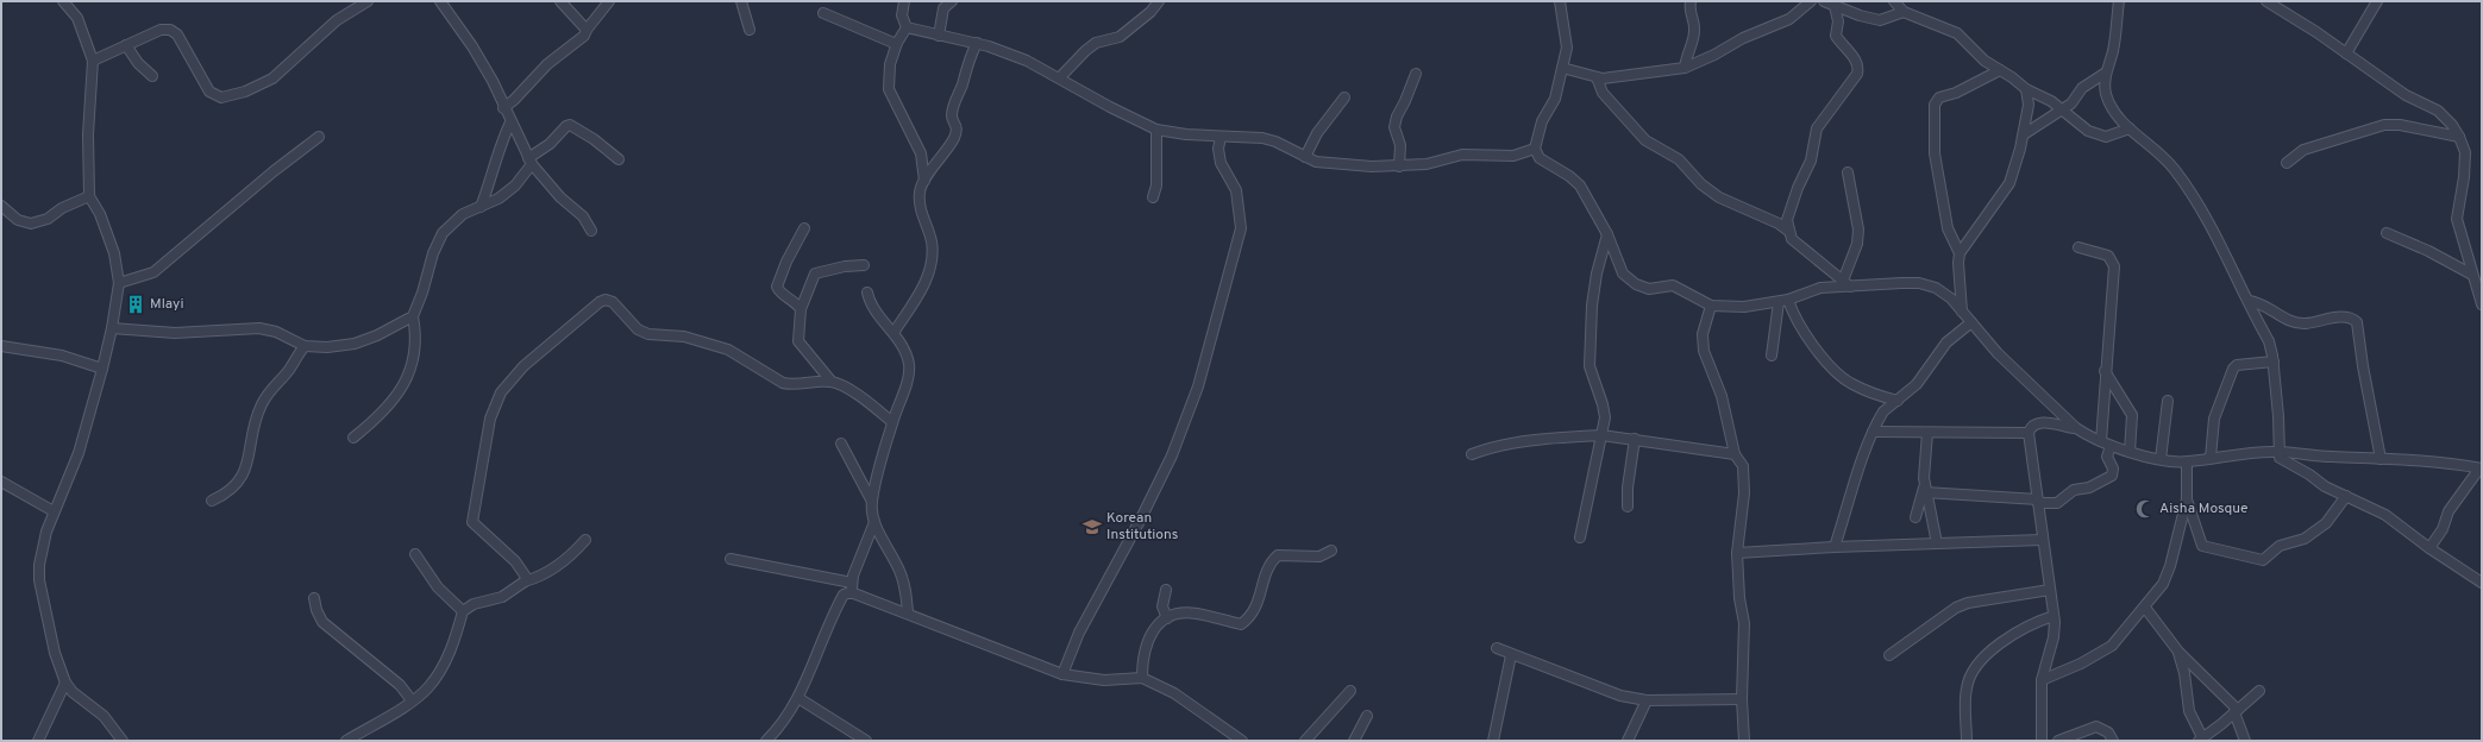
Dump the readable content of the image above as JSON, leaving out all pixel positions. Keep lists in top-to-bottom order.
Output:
{
  "places": {
    "building": ["Mlayi"],
    "mosque": ["Aisha Mosque"],
    "school or university": ["Korean Institutions"]
  }
}
